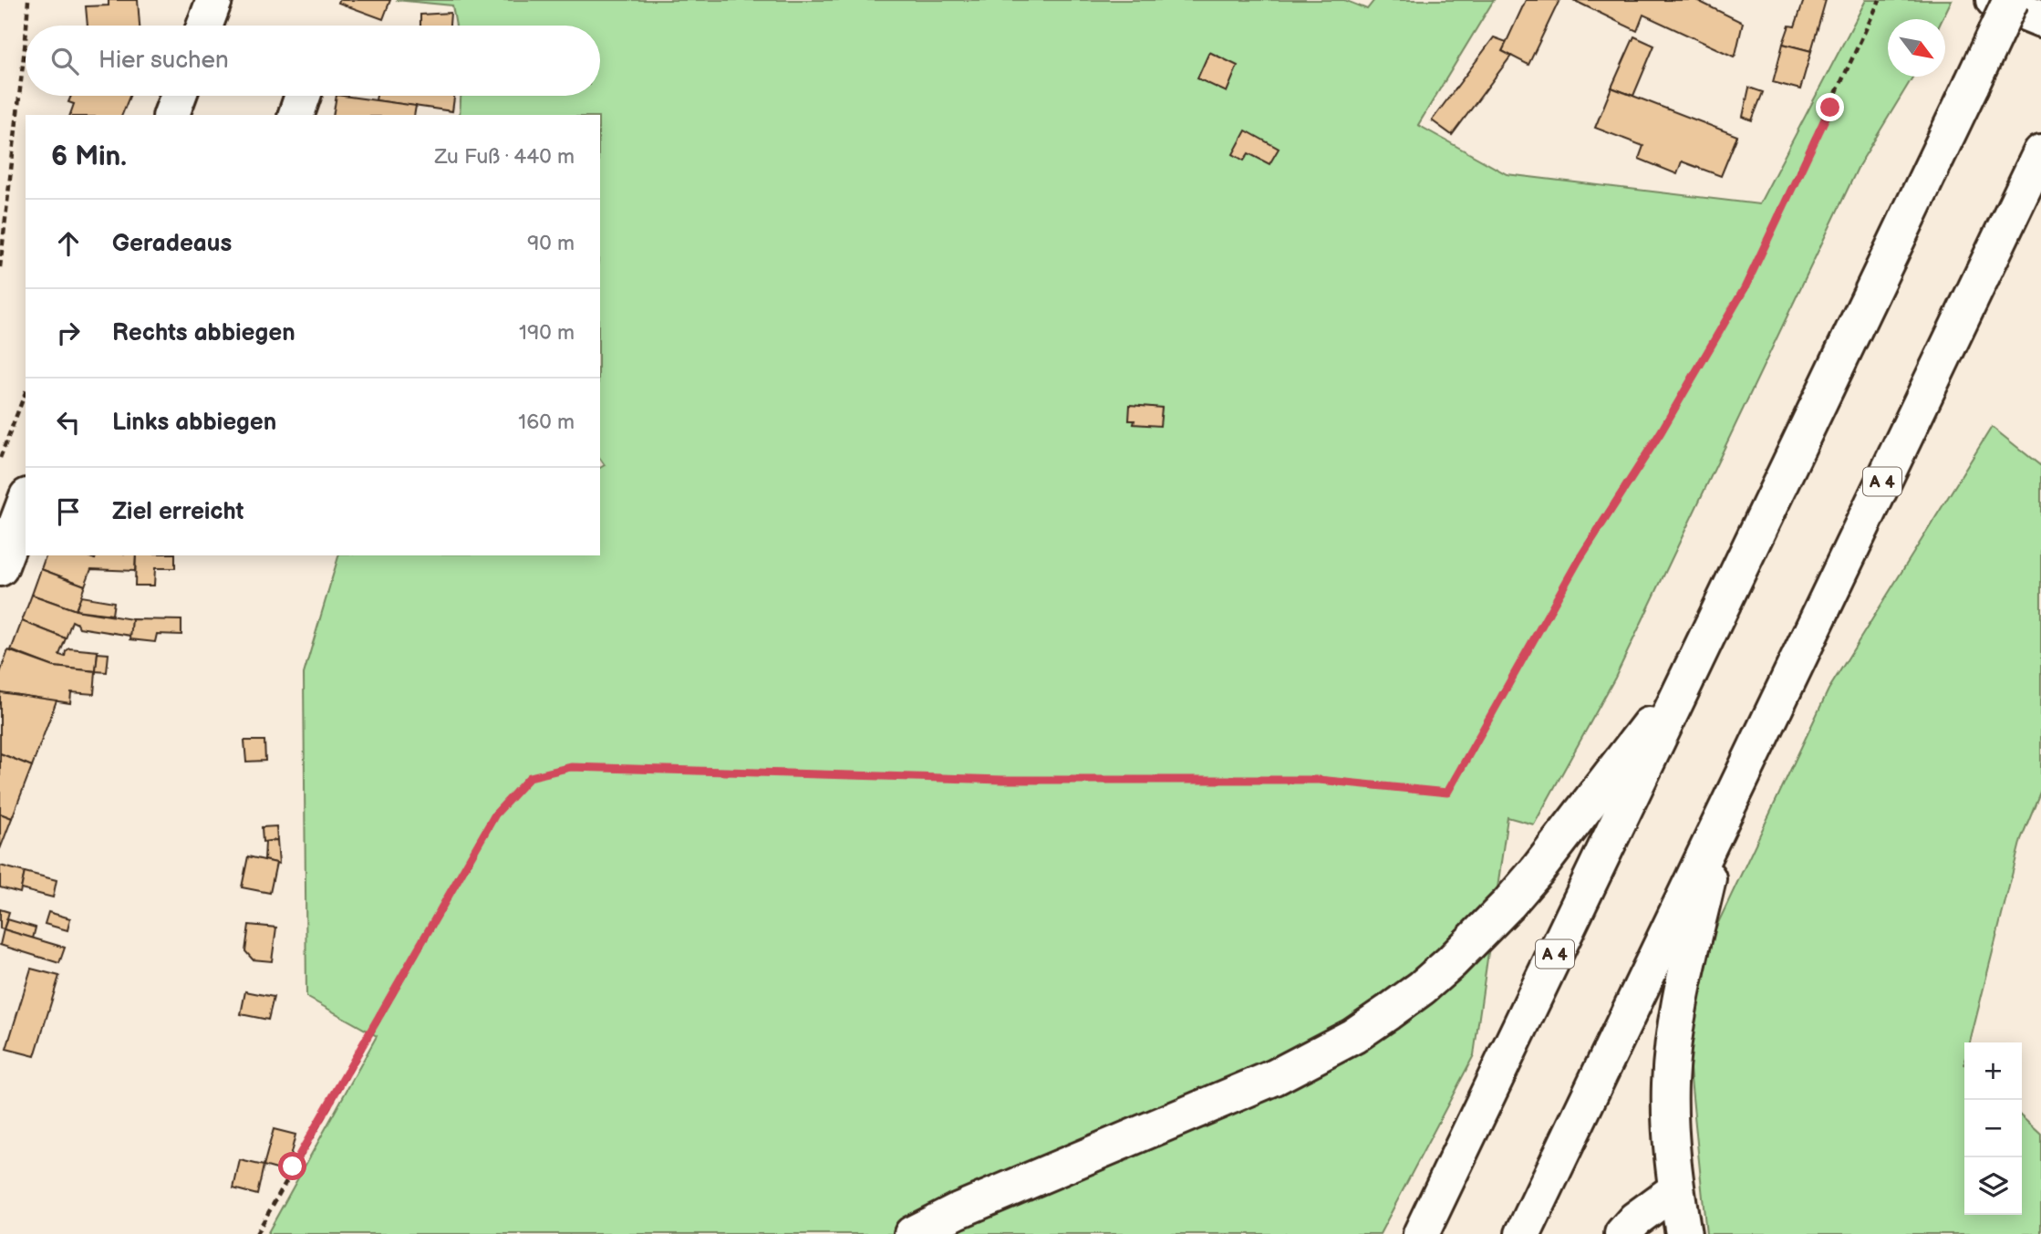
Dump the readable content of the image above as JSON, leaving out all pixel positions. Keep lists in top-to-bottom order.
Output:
{
  "streets": {
    "main road": ["A 4"]
  },
  "north": "bottom right",
  "page": {
    "search": "Hier suchen",
    "heading": ["6 Min.", "Zu Fuß · 440 m"],
    "list": [
      ["Geradeaus", "90 m"],
      ["Rechts abbiegen", "190 m"],
      ["Links abbiegen", "160 m"],
      "Ziel erreicht"
    ],
    "map_buttons": ["+", "−"]
  }
}
